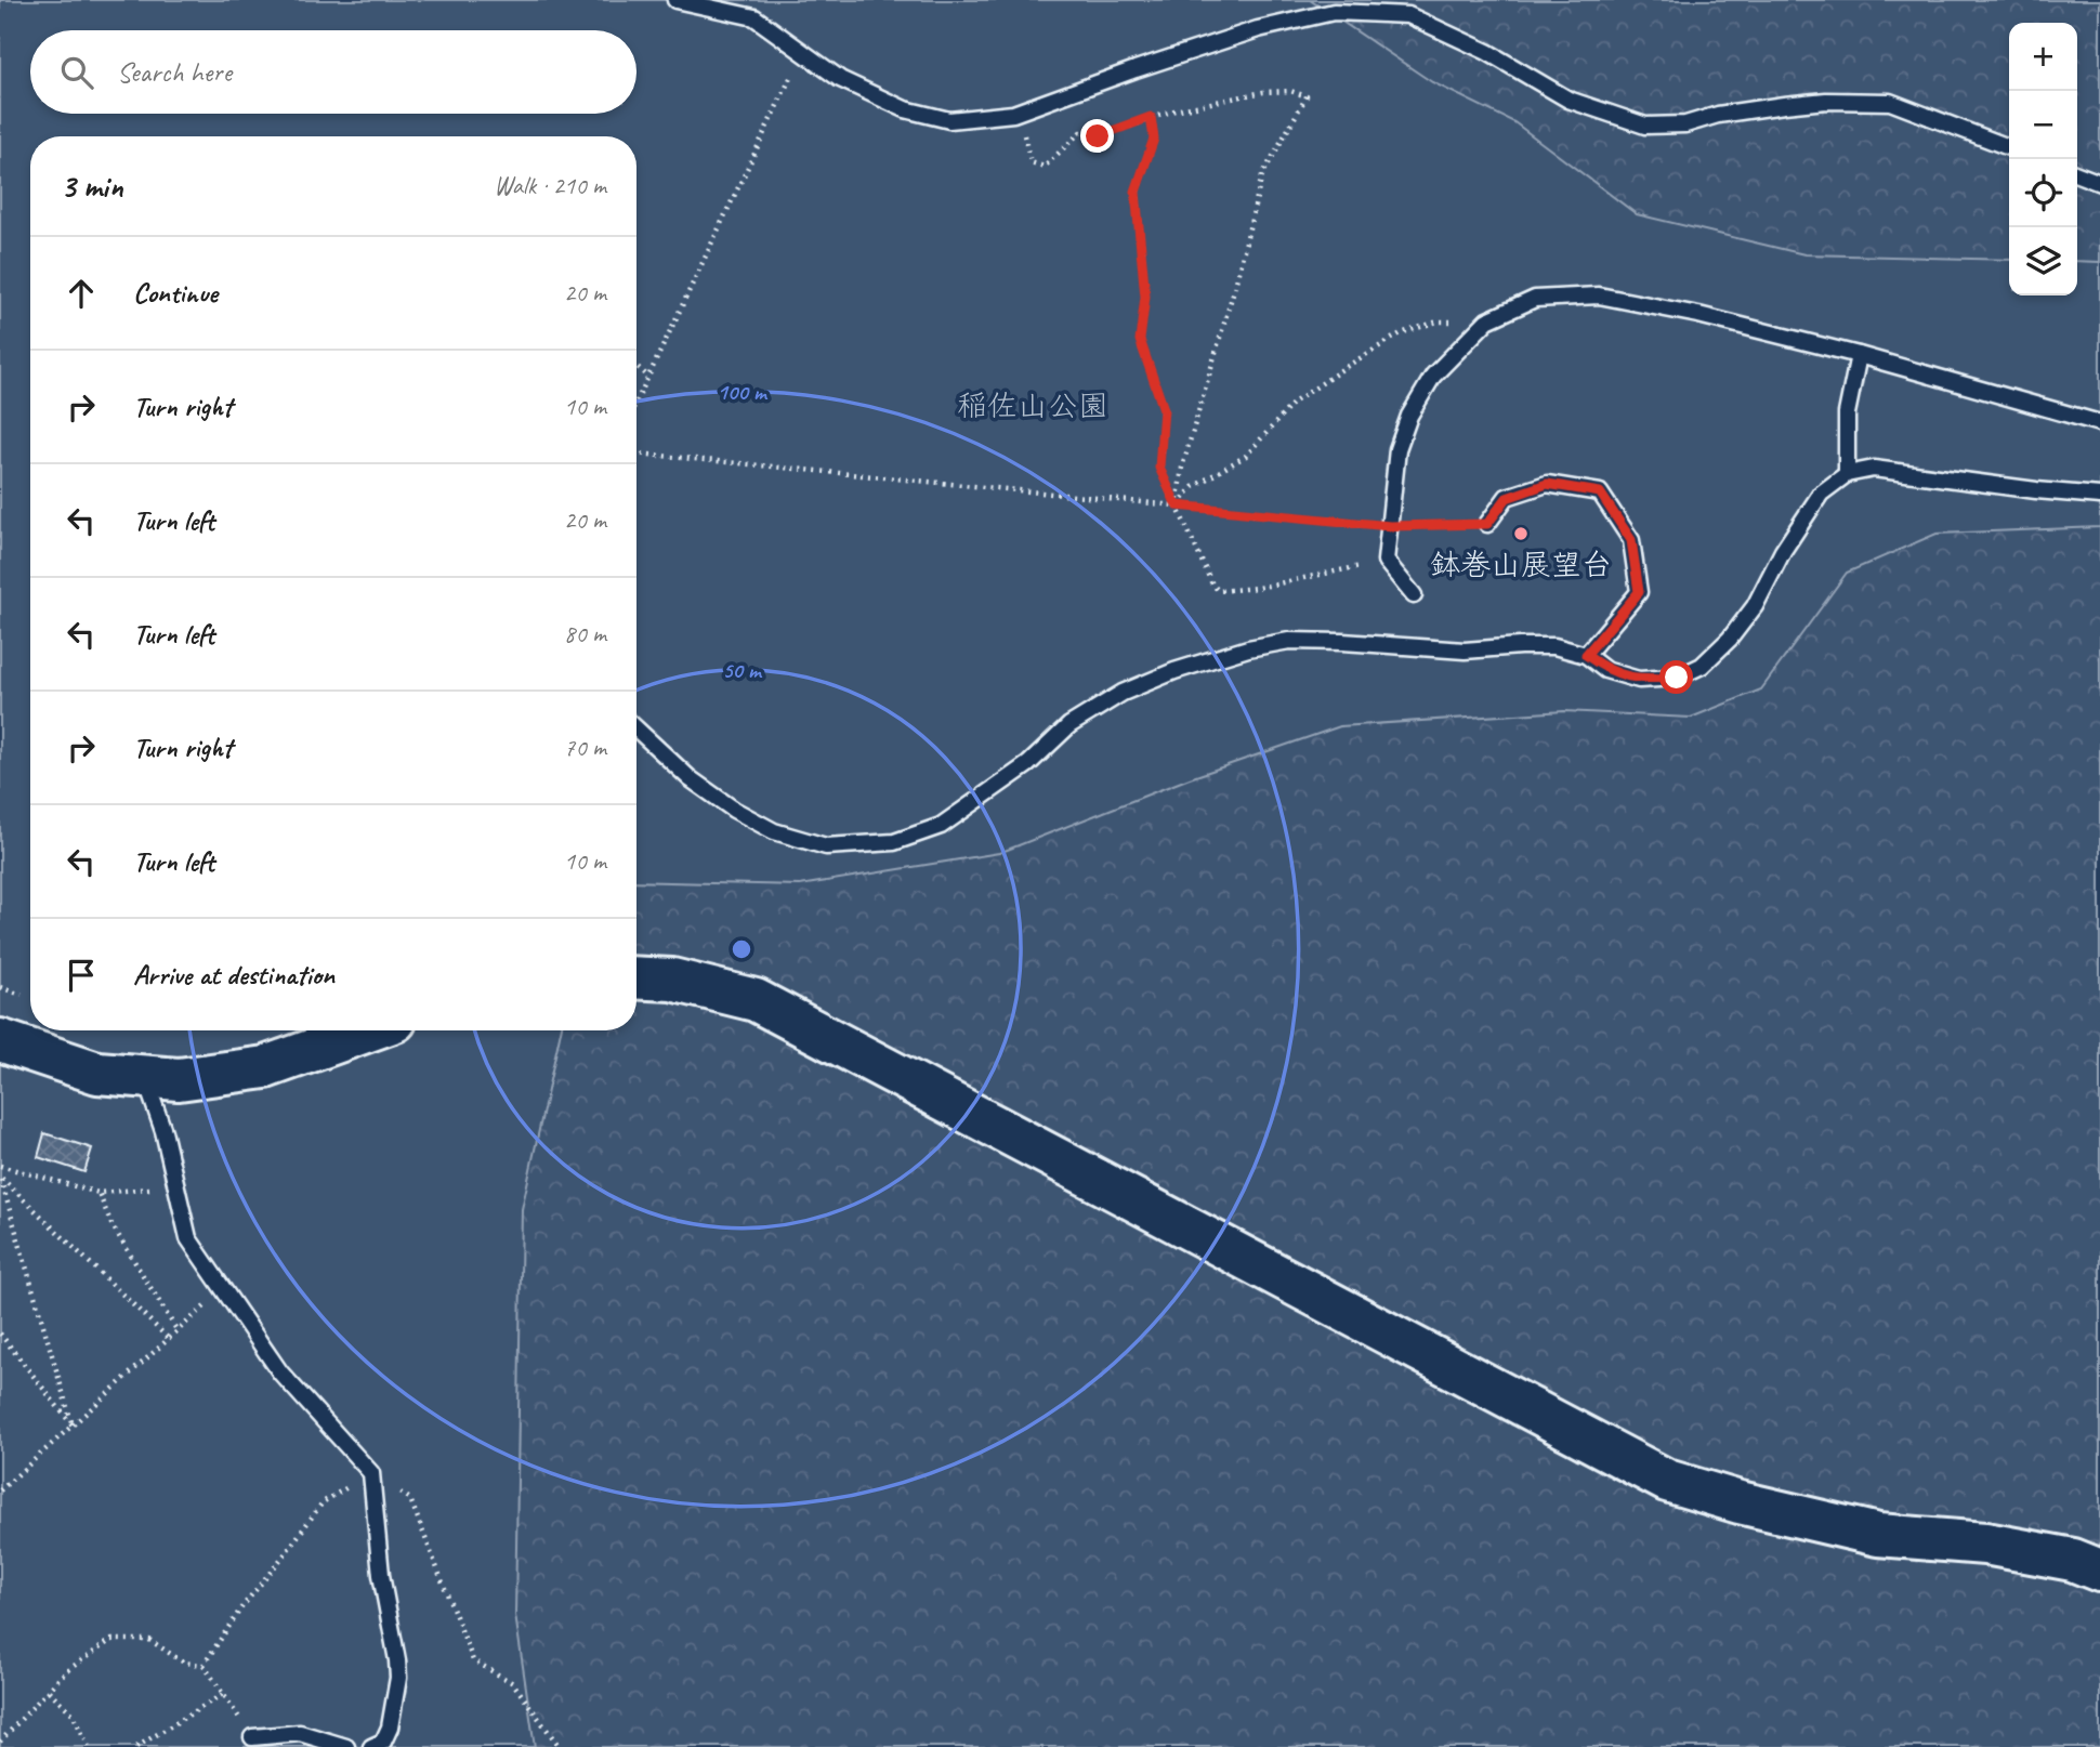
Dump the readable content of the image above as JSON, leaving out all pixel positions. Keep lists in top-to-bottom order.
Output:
{
  "parks": ["稲佐山公園"],
  "places": ["鉢巻山展望台"],
  "page": {
    "map_buttons": ["+", "−"],
    "search": "Search here",
    "heading": ["3 min", "Walk · 210 m"],
    "list": [
      ["Continue", "20 m"],
      ["Turn right", "10 m"],
      ["Turn left", "20 m"],
      ["Turn left", "80 m"],
      ["Turn right", "70 m"],
      ["Turn left", "10 m"],
      "Arrive at destination"
    ]
  },
  "rings": ["100 m", "50 m"]
}
